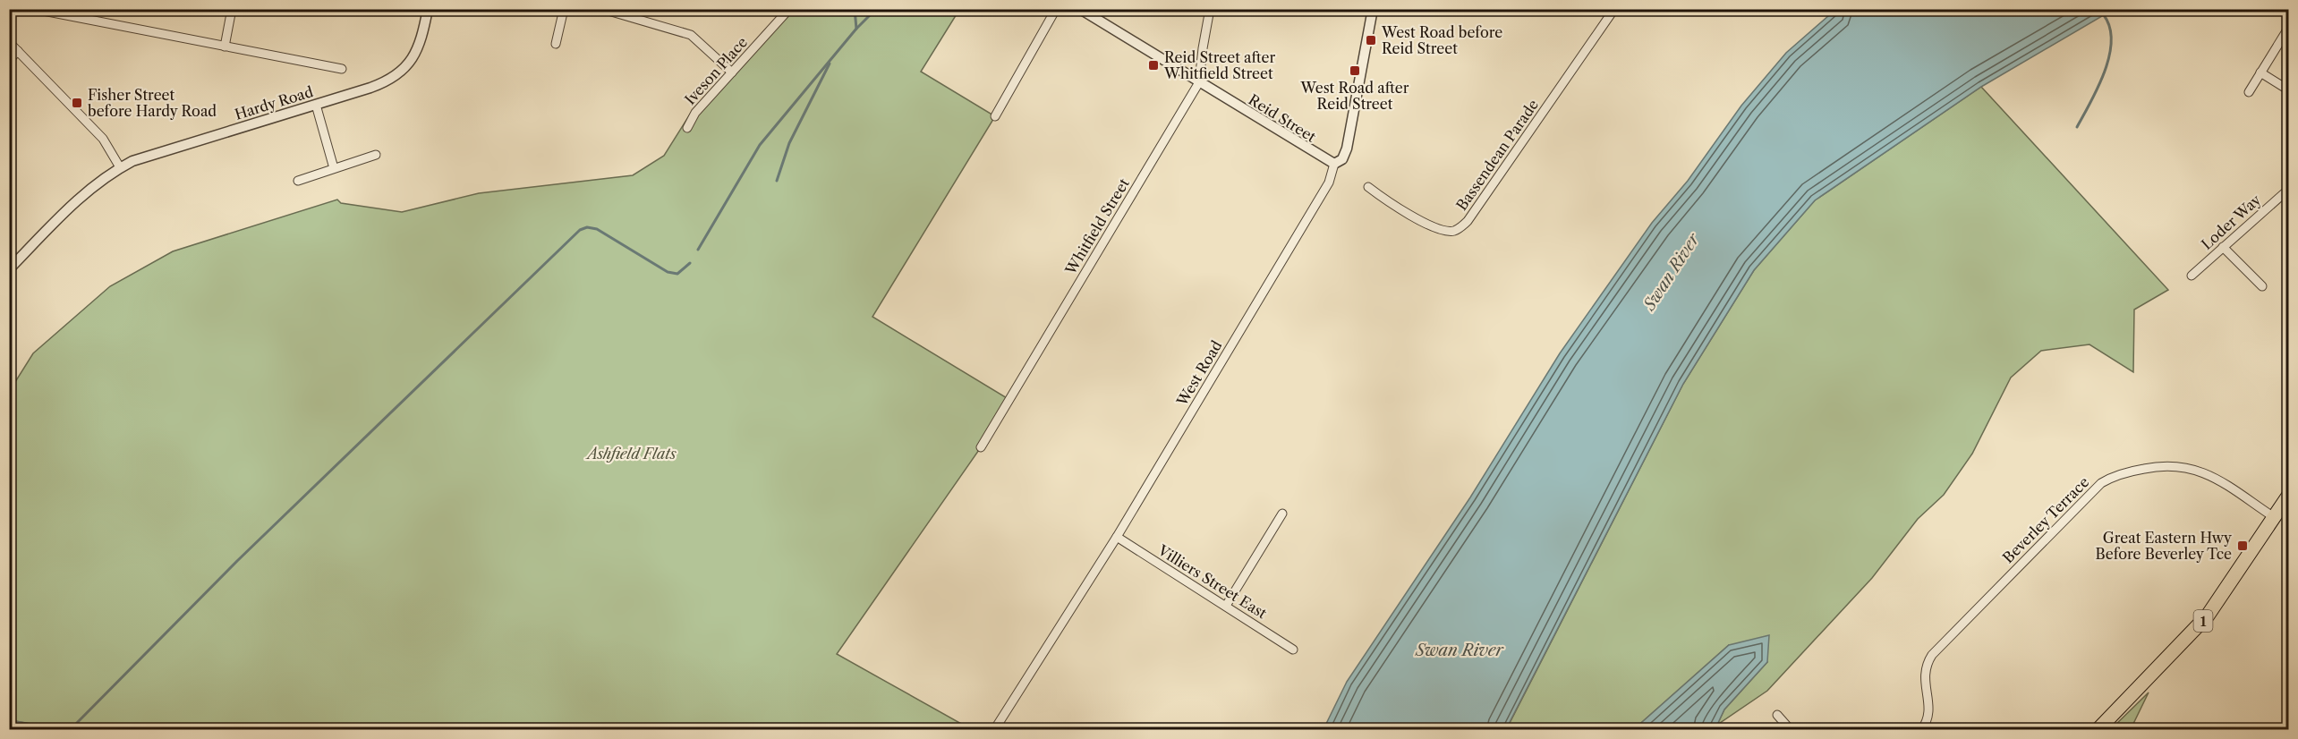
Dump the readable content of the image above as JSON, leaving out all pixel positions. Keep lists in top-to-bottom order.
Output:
{
  "streets": {
    "highway": ["1"],
    "street": [
      "Iveson Place",
      "Hardy Road",
      "Reid Street",
      "Bassendean Parade",
      "Loder Way",
      "Whitfield Street",
      "West Road",
      "Beverley Terrace",
      "Villiers Street East"
    ]
  },
  "crossings": [
    ["Reid Street", "Whitfield Street"],
    ["Reid Street", "West Road"],
    ["West Road", "Villiers Street East"],
    ["Beverley Terrace", "1"]
  ],
  "water": ["Swan River"],
  "parks": ["Ashfield Flats"],
  "places": {
    "transit": [
      "West Road before Reid Street",
      "Reid Street after Whitfield Street",
      "West Road after Reid Street",
      "Fisher Street before Hardy Road",
      "Great Eastern Hwy Before Beverley Tce"
    ]
  }
}
